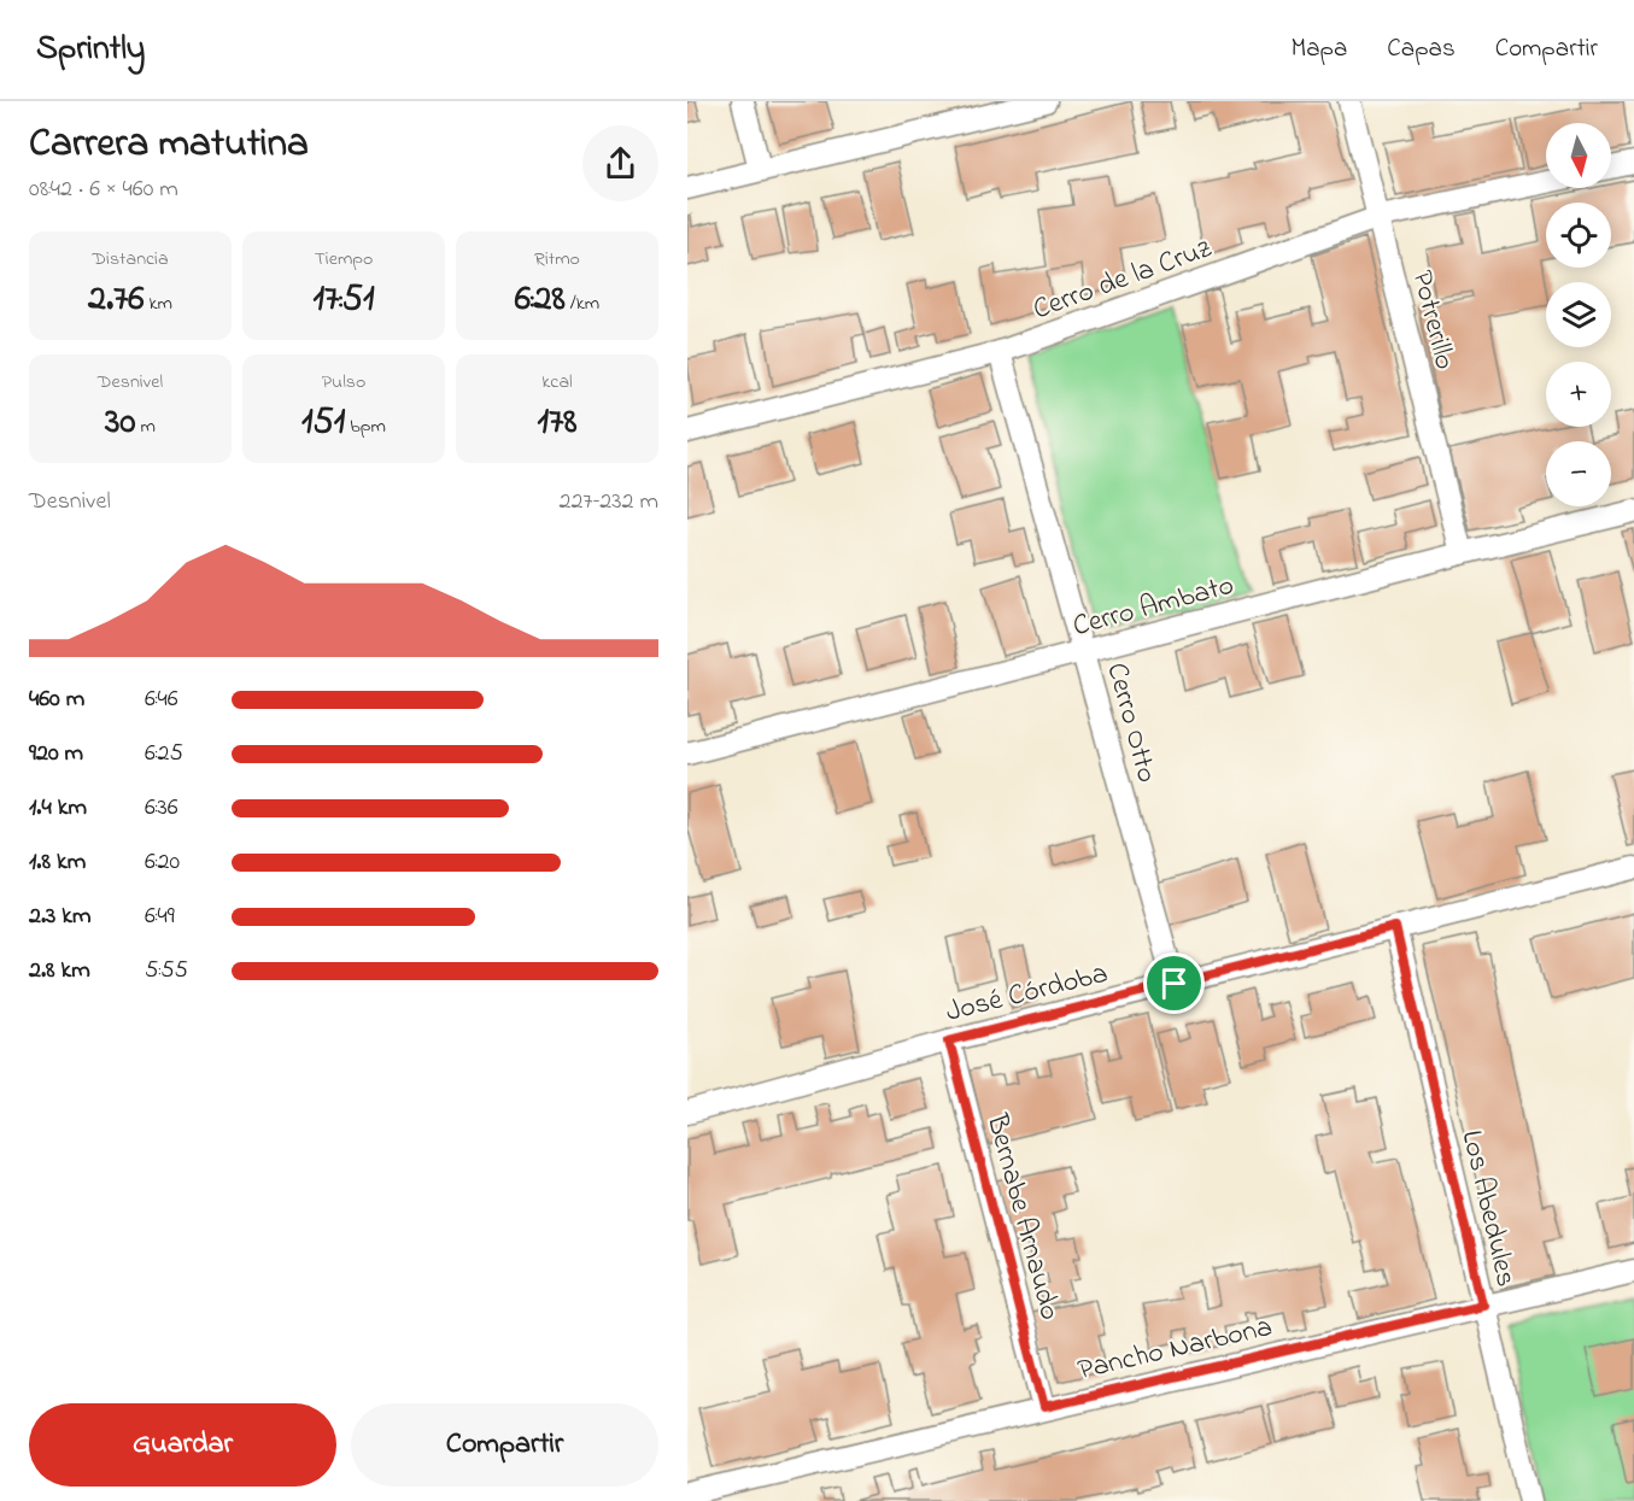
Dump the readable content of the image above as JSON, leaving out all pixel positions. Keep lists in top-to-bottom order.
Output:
{
  "streets": {
    "street": [
      "Cerro de la Cruz",
      "Potrerillo",
      "Cerro Ambato",
      "Cerro Otto",
      "José Córdoba",
      "Los Abedules",
      "Bernabe Arnaudo",
      "Pancho Narbona"
    ]
  },
  "crossings": [
    ["Cerro de la Cruz", "Potrerillo"],
    ["Cerro de la Cruz", "Cerro Otto"],
    ["Potrerillo", "Cerro Ambato"],
    ["Cerro Ambato", "Cerro Otto"],
    ["Cerro Otto", "José Córdoba"],
    ["José Córdoba", "Los Abedules"],
    ["José Córdoba", "Bernabe Arnaudo"],
    ["Los Abedules", "Pancho Narbona"],
    ["Bernabe Arnaudo", "Pancho Narbona"]
  ],
  "north": "bottom",
  "page": {
    "header": "Sprintly",
    "nav": ["Mapa", "Capas", "Compartir"],
    "heading": ["Carrera matutina", "08:42 · 6 × 460 m"],
    "map_buttons": ["+", "−"],
    "stats": [
      ["Distancia", "2.76 km"],
      ["Tiempo", "17:51"],
      ["Ritmo", "6:28 /km"],
      ["Desnivel", "30 m"],
      ["Pulso", "151 bpm"],
      ["kcal", "178"]
    ],
    "chart": ["Desnivel", "227–232 m"],
    "list": [
      {
        "name": "460 m",
        "note": "6:46"
      },
      {
        "name": "920 m",
        "note": "6:25"
      },
      {
        "name": "1.4 km",
        "note": "6:36"
      },
      {
        "name": "1.8 km",
        "note": "6:20"
      },
      {
        "name": "2.3 km",
        "note": "6:49"
      },
      {
        "name": "2.8 km",
        "note": "5:55"
      }
    ],
    "buttons": ["Guardar", "Compartir"]
  }
}
